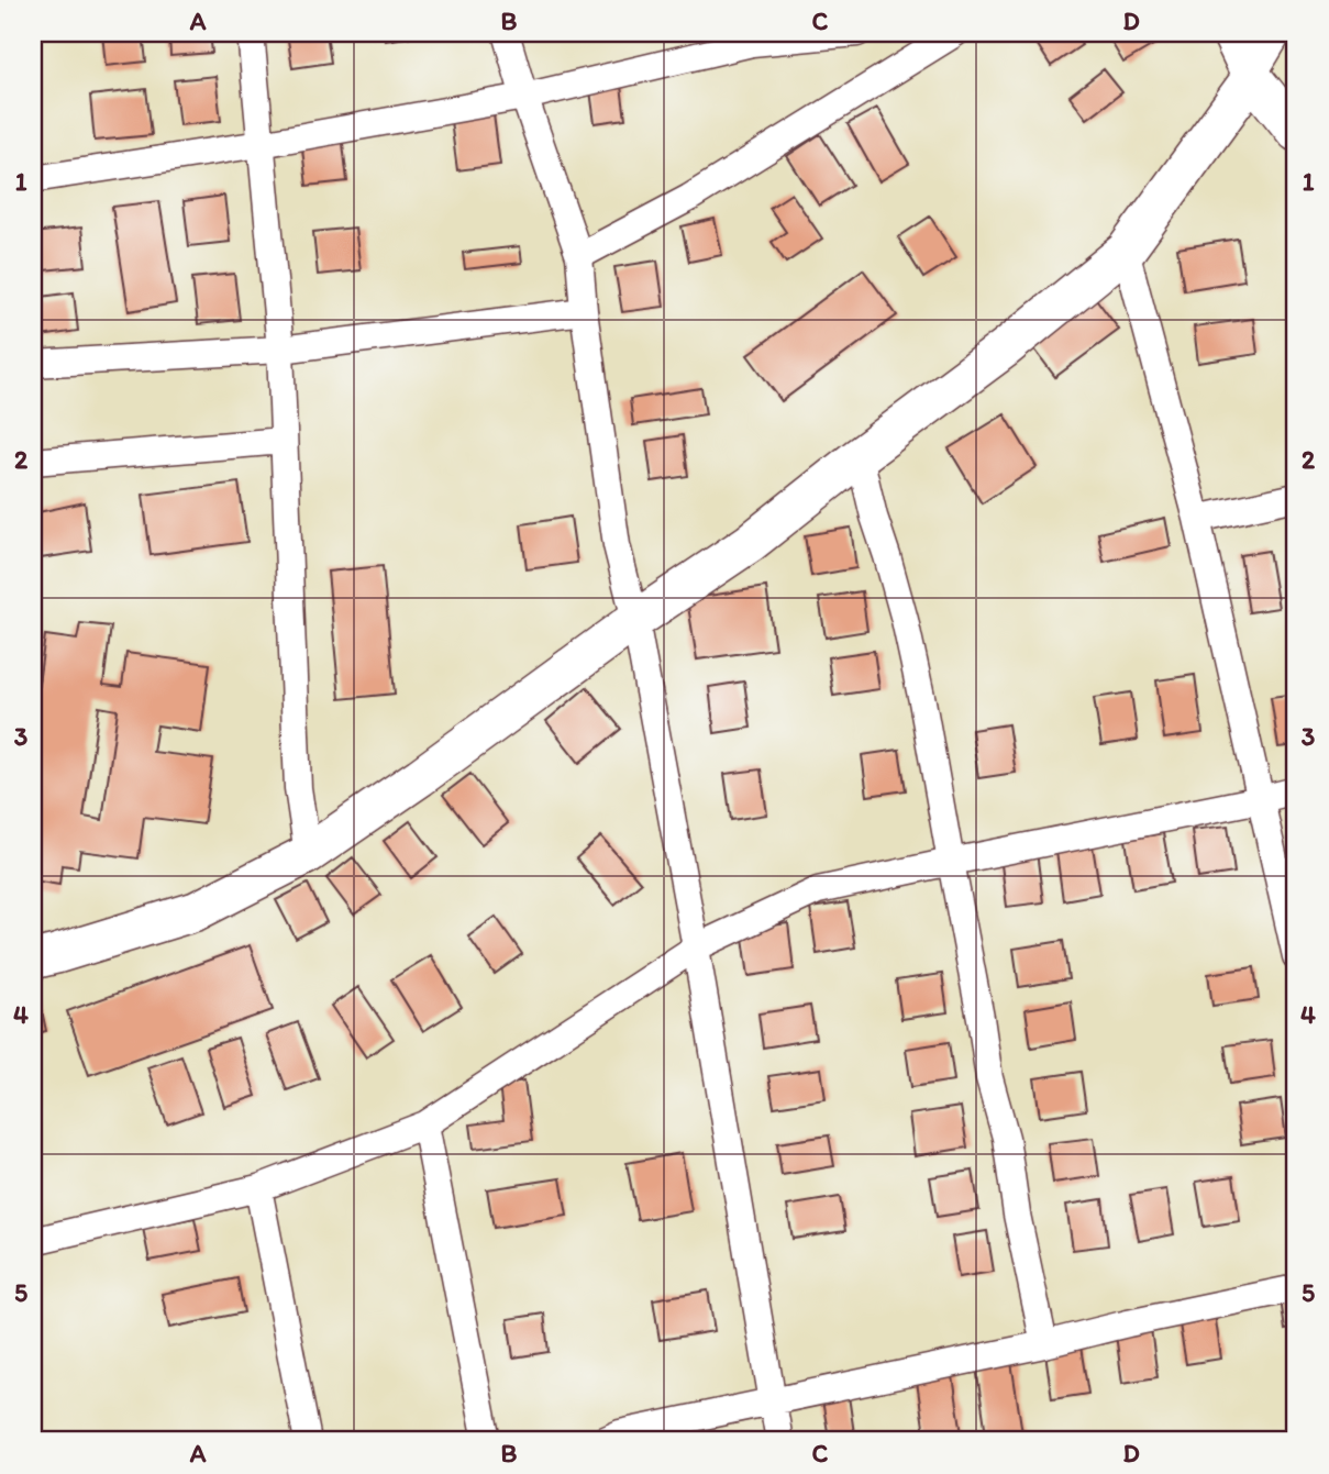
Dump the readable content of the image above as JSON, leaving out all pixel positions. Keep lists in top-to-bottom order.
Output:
{
  "grid": {
    "columns": [
      "A",
      "B",
      "C",
      "D"
    ],
    "rows": [
      "1",
      "2",
      "3",
      "4",
      "5"
    ]
  }
}
